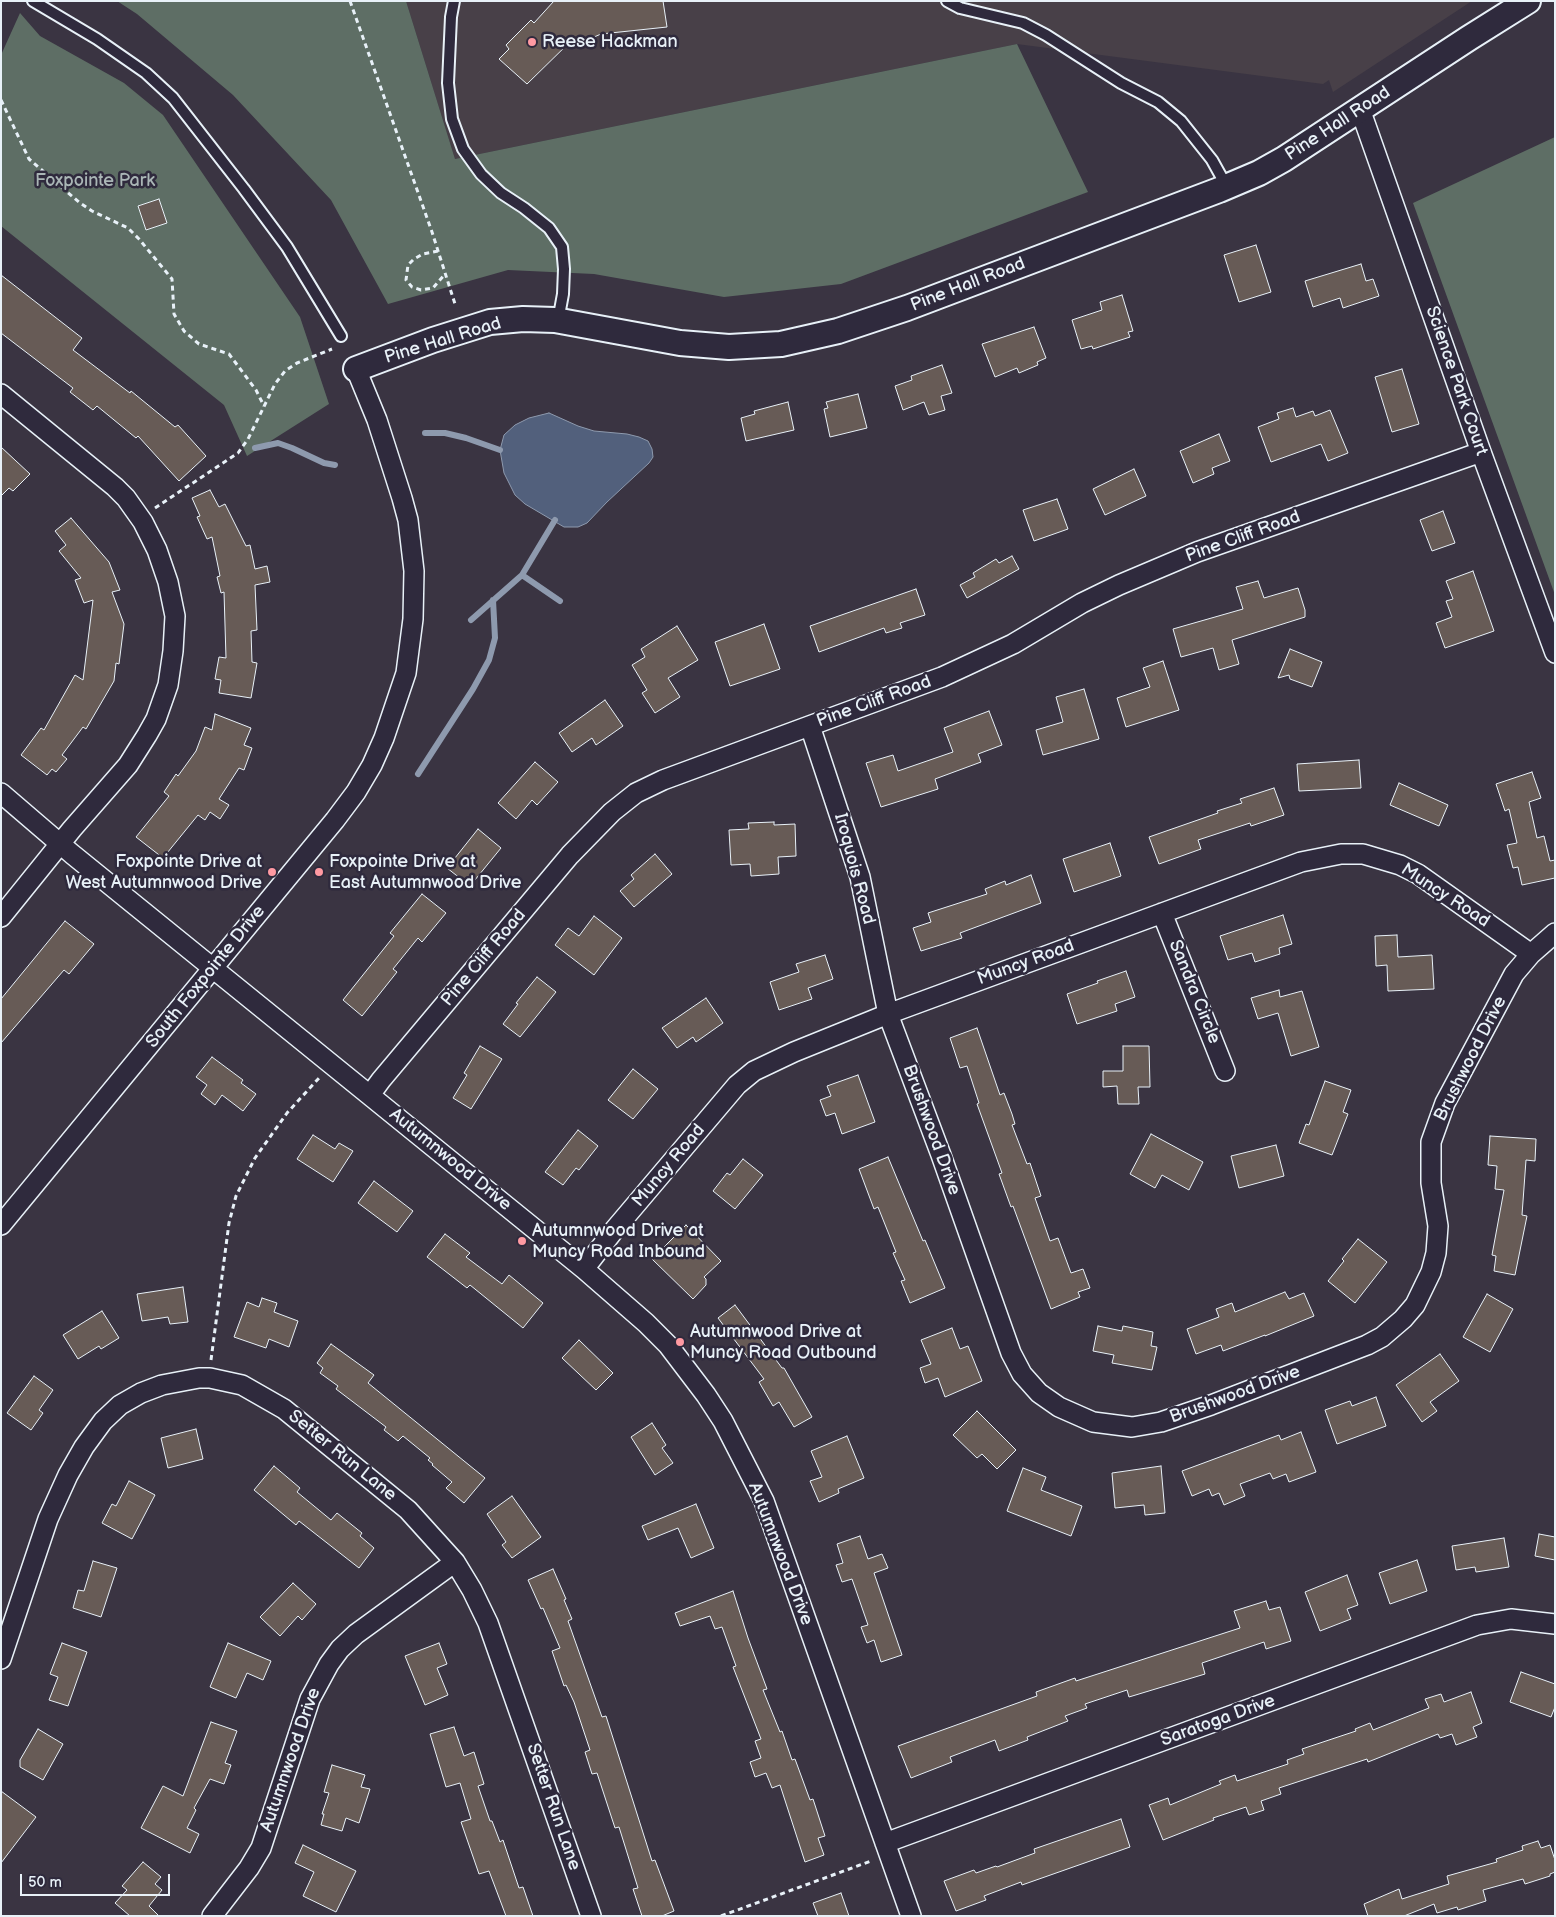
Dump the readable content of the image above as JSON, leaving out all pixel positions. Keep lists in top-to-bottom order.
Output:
{
  "streets": {
    "street": [
      "Pine Hall Road",
      "Science Park Court",
      "Pine Cliff Road",
      "Iroquois Road",
      "Muncy Road",
      "South Foxpointe Drive",
      "Sandra Circle",
      "Brushwood Drive",
      "Autumnwood Drive",
      "Setter Run Lane",
      "Saratoga Drive"
    ]
  },
  "crossings": [
    ["Pine Hall Road", "Science Park Court"],
    ["Pine Hall Road", "South Foxpointe Drive"],
    ["Science Park Court", "Pine Cliff Road"],
    ["Pine Cliff Road", "Iroquois Road"],
    ["Pine Cliff Road", "Autumnwood Drive"],
    ["Iroquois Road", "Muncy Road"],
    ["Iroquois Road", "Brushwood Drive"],
    ["Muncy Road", "Sandra Circle"],
    ["Muncy Road", "Brushwood Drive"],
    ["Muncy Road", "Autumnwood Drive"],
    ["South Foxpointe Drive", "Autumnwood Drive"],
    ["Autumnwood Drive", "Setter Run Lane"],
    ["Autumnwood Drive", "Saratoga Drive"]
  ],
  "parks": ["Foxpointe Park"],
  "places": [
    "Reese Hackman",
    "Foxpointe Drive at West Autumnwood Drive",
    "Foxpointe Drive at East Autumnwood Drive",
    "Autumnwood Drive at Muncy Road Inbound",
    "Autumnwood Drive at Muncy Road Outbound"
  ],
  "scale_bar": "50 m"
}
